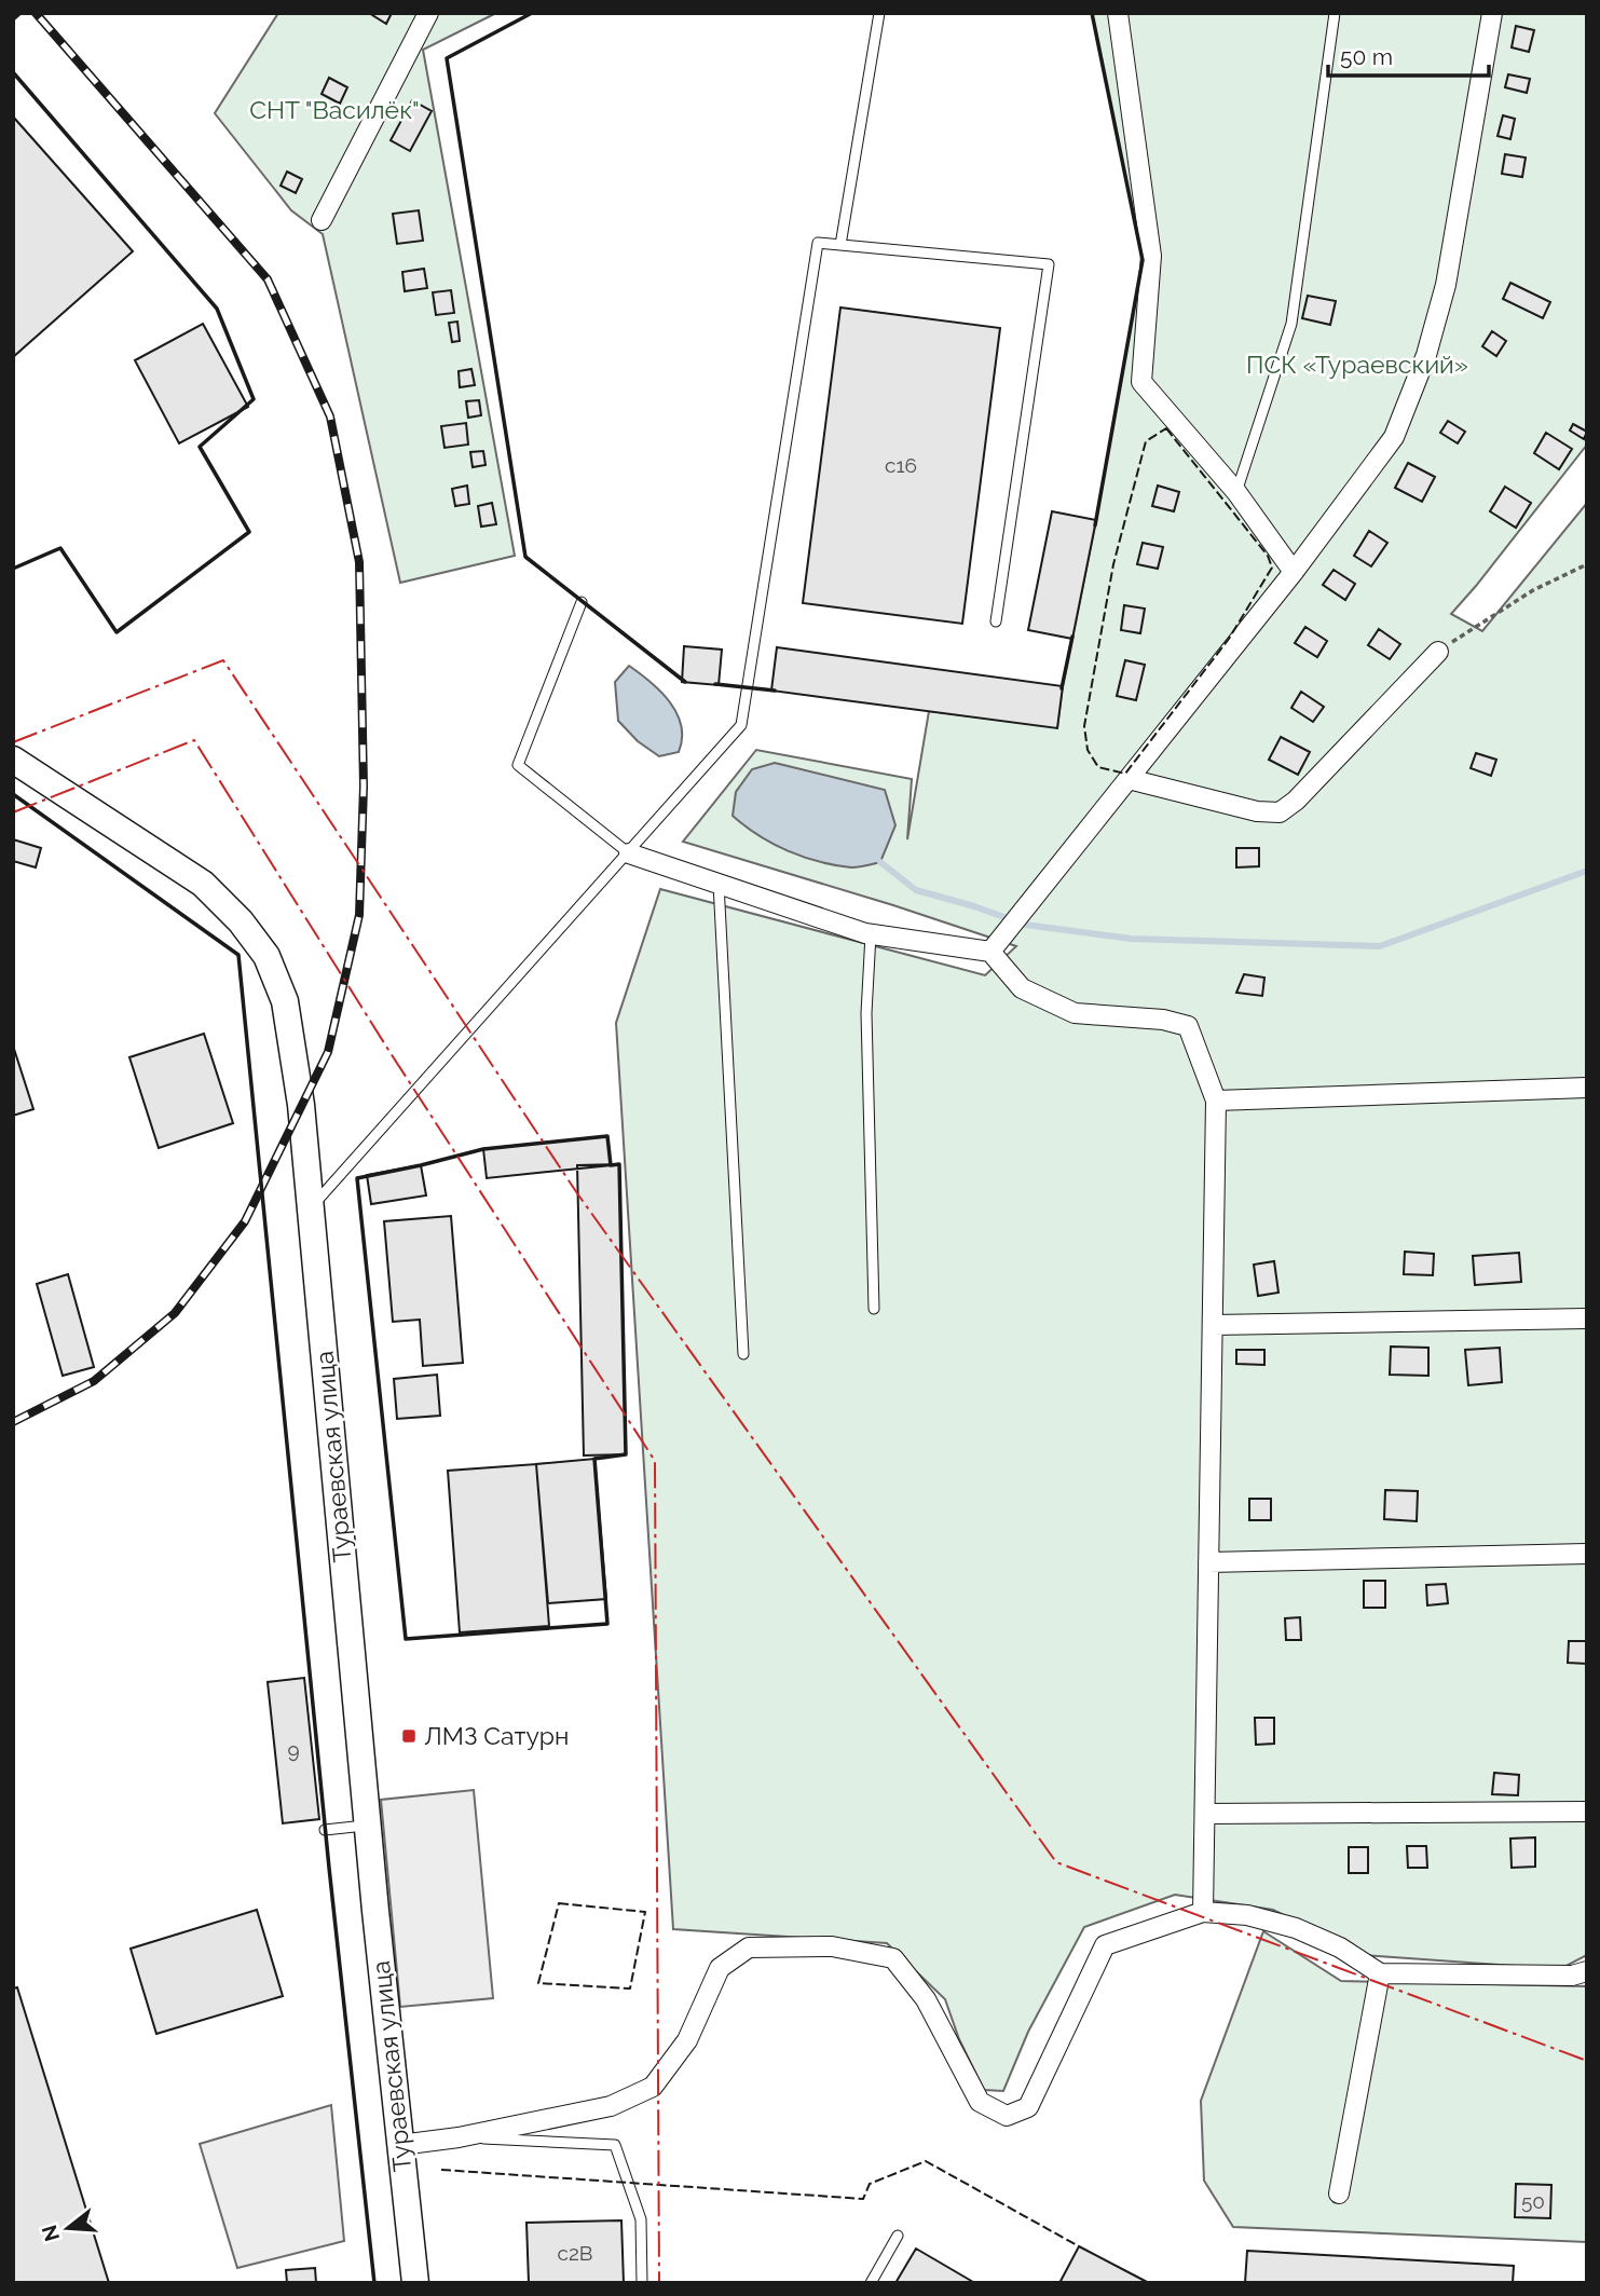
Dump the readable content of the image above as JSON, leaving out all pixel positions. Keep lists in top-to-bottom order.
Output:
{
  "streets": {
    "main road": ["Тураевская улица"]
  },
  "parks": ["СНТ \"Василёк\"", "ПСК «Тураевский»"],
  "places": {
    "transit": ["ЛМЗ Сатурн"]
  },
  "house_numbers": [
    "с16",
    "9",
    "50",
    "с2В"
  ],
  "scale_bar": "50 m",
  "north": "left"
}
